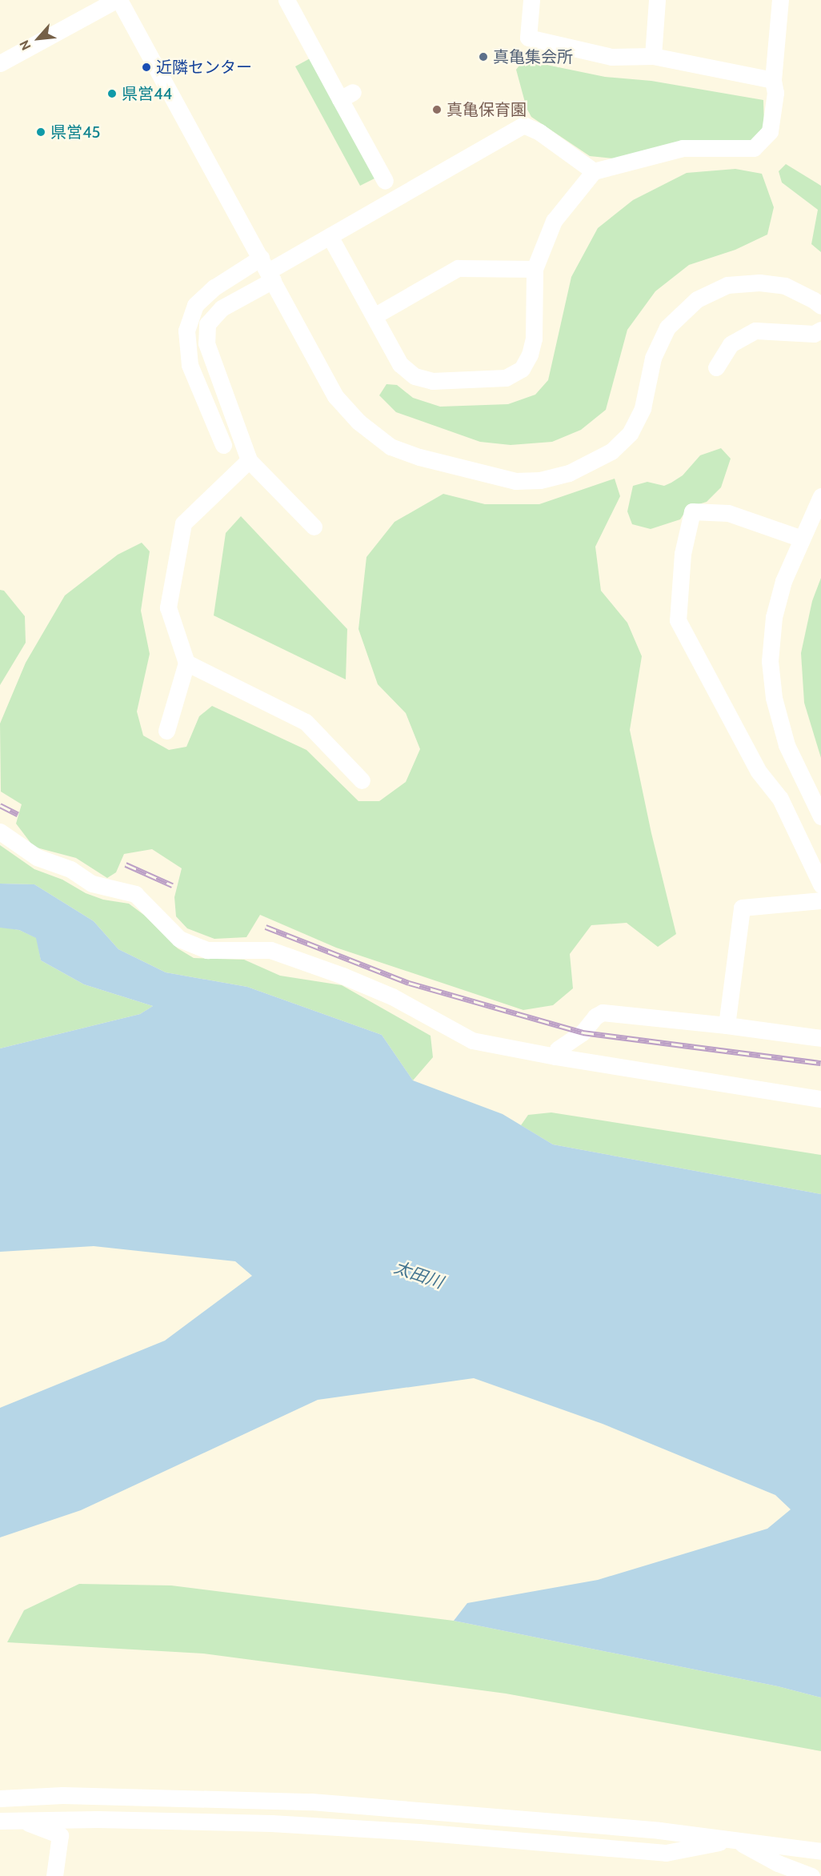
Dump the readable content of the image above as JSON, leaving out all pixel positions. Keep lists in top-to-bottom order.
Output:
{
  "water": ["太田川"],
  "places": [
    "真亀集会所",
    "近隣センター",
    "県営44",
    "真亀保育園",
    "県営45"
  ],
  "north": "bottom left"
}
